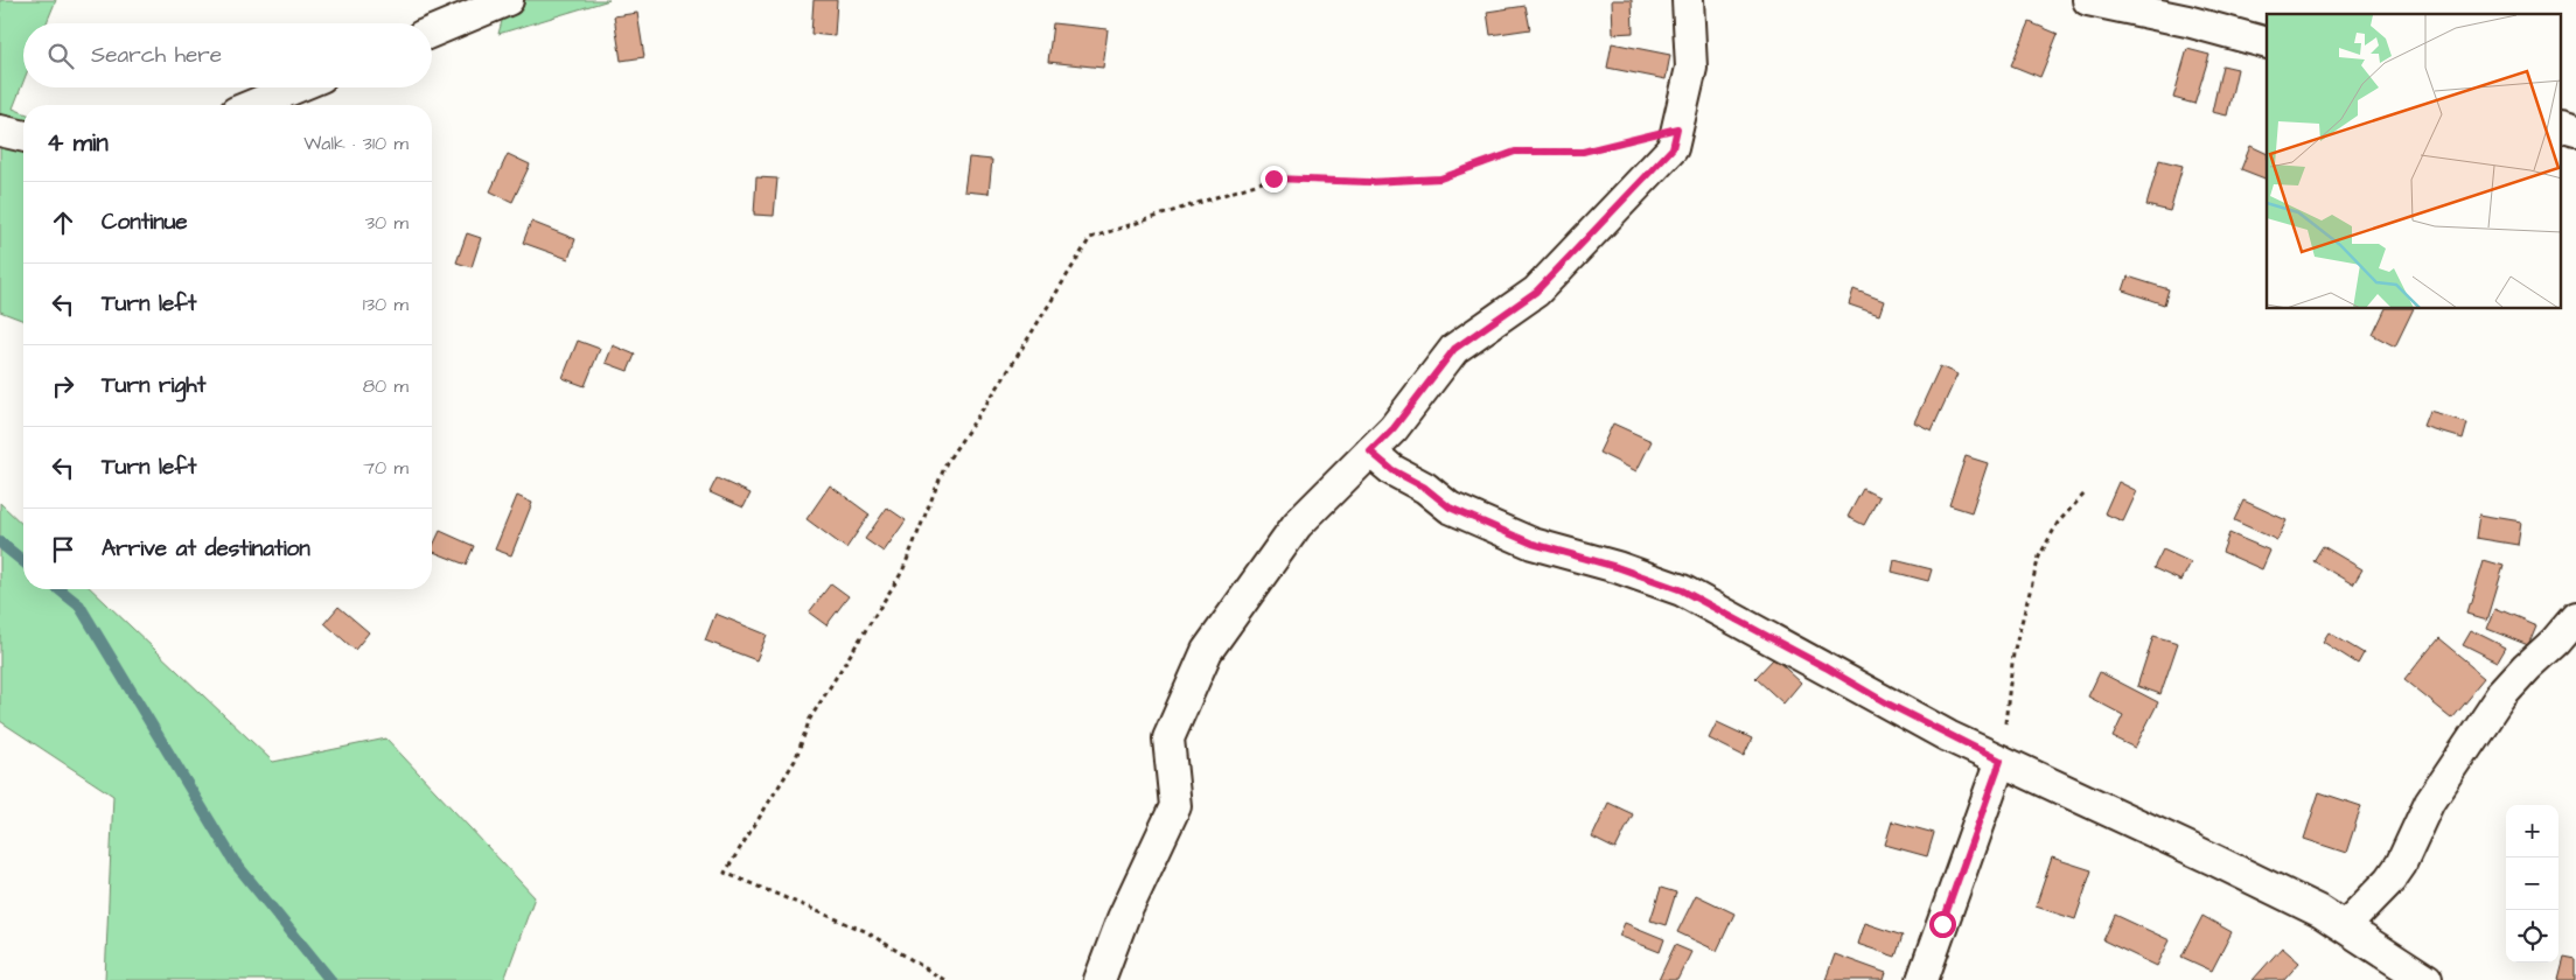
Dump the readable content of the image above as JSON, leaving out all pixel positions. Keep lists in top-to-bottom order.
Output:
{
  "page": {
    "search": "Search here",
    "heading": ["4 min", "Walk · 310 m"],
    "list": [
      ["Continue", "30 m"],
      ["Turn left", "130 m"],
      ["Turn right", "80 m"],
      ["Turn left", "70 m"],
      "Arrive at destination"
    ],
    "map_buttons": ["+", "−"]
  }
}
